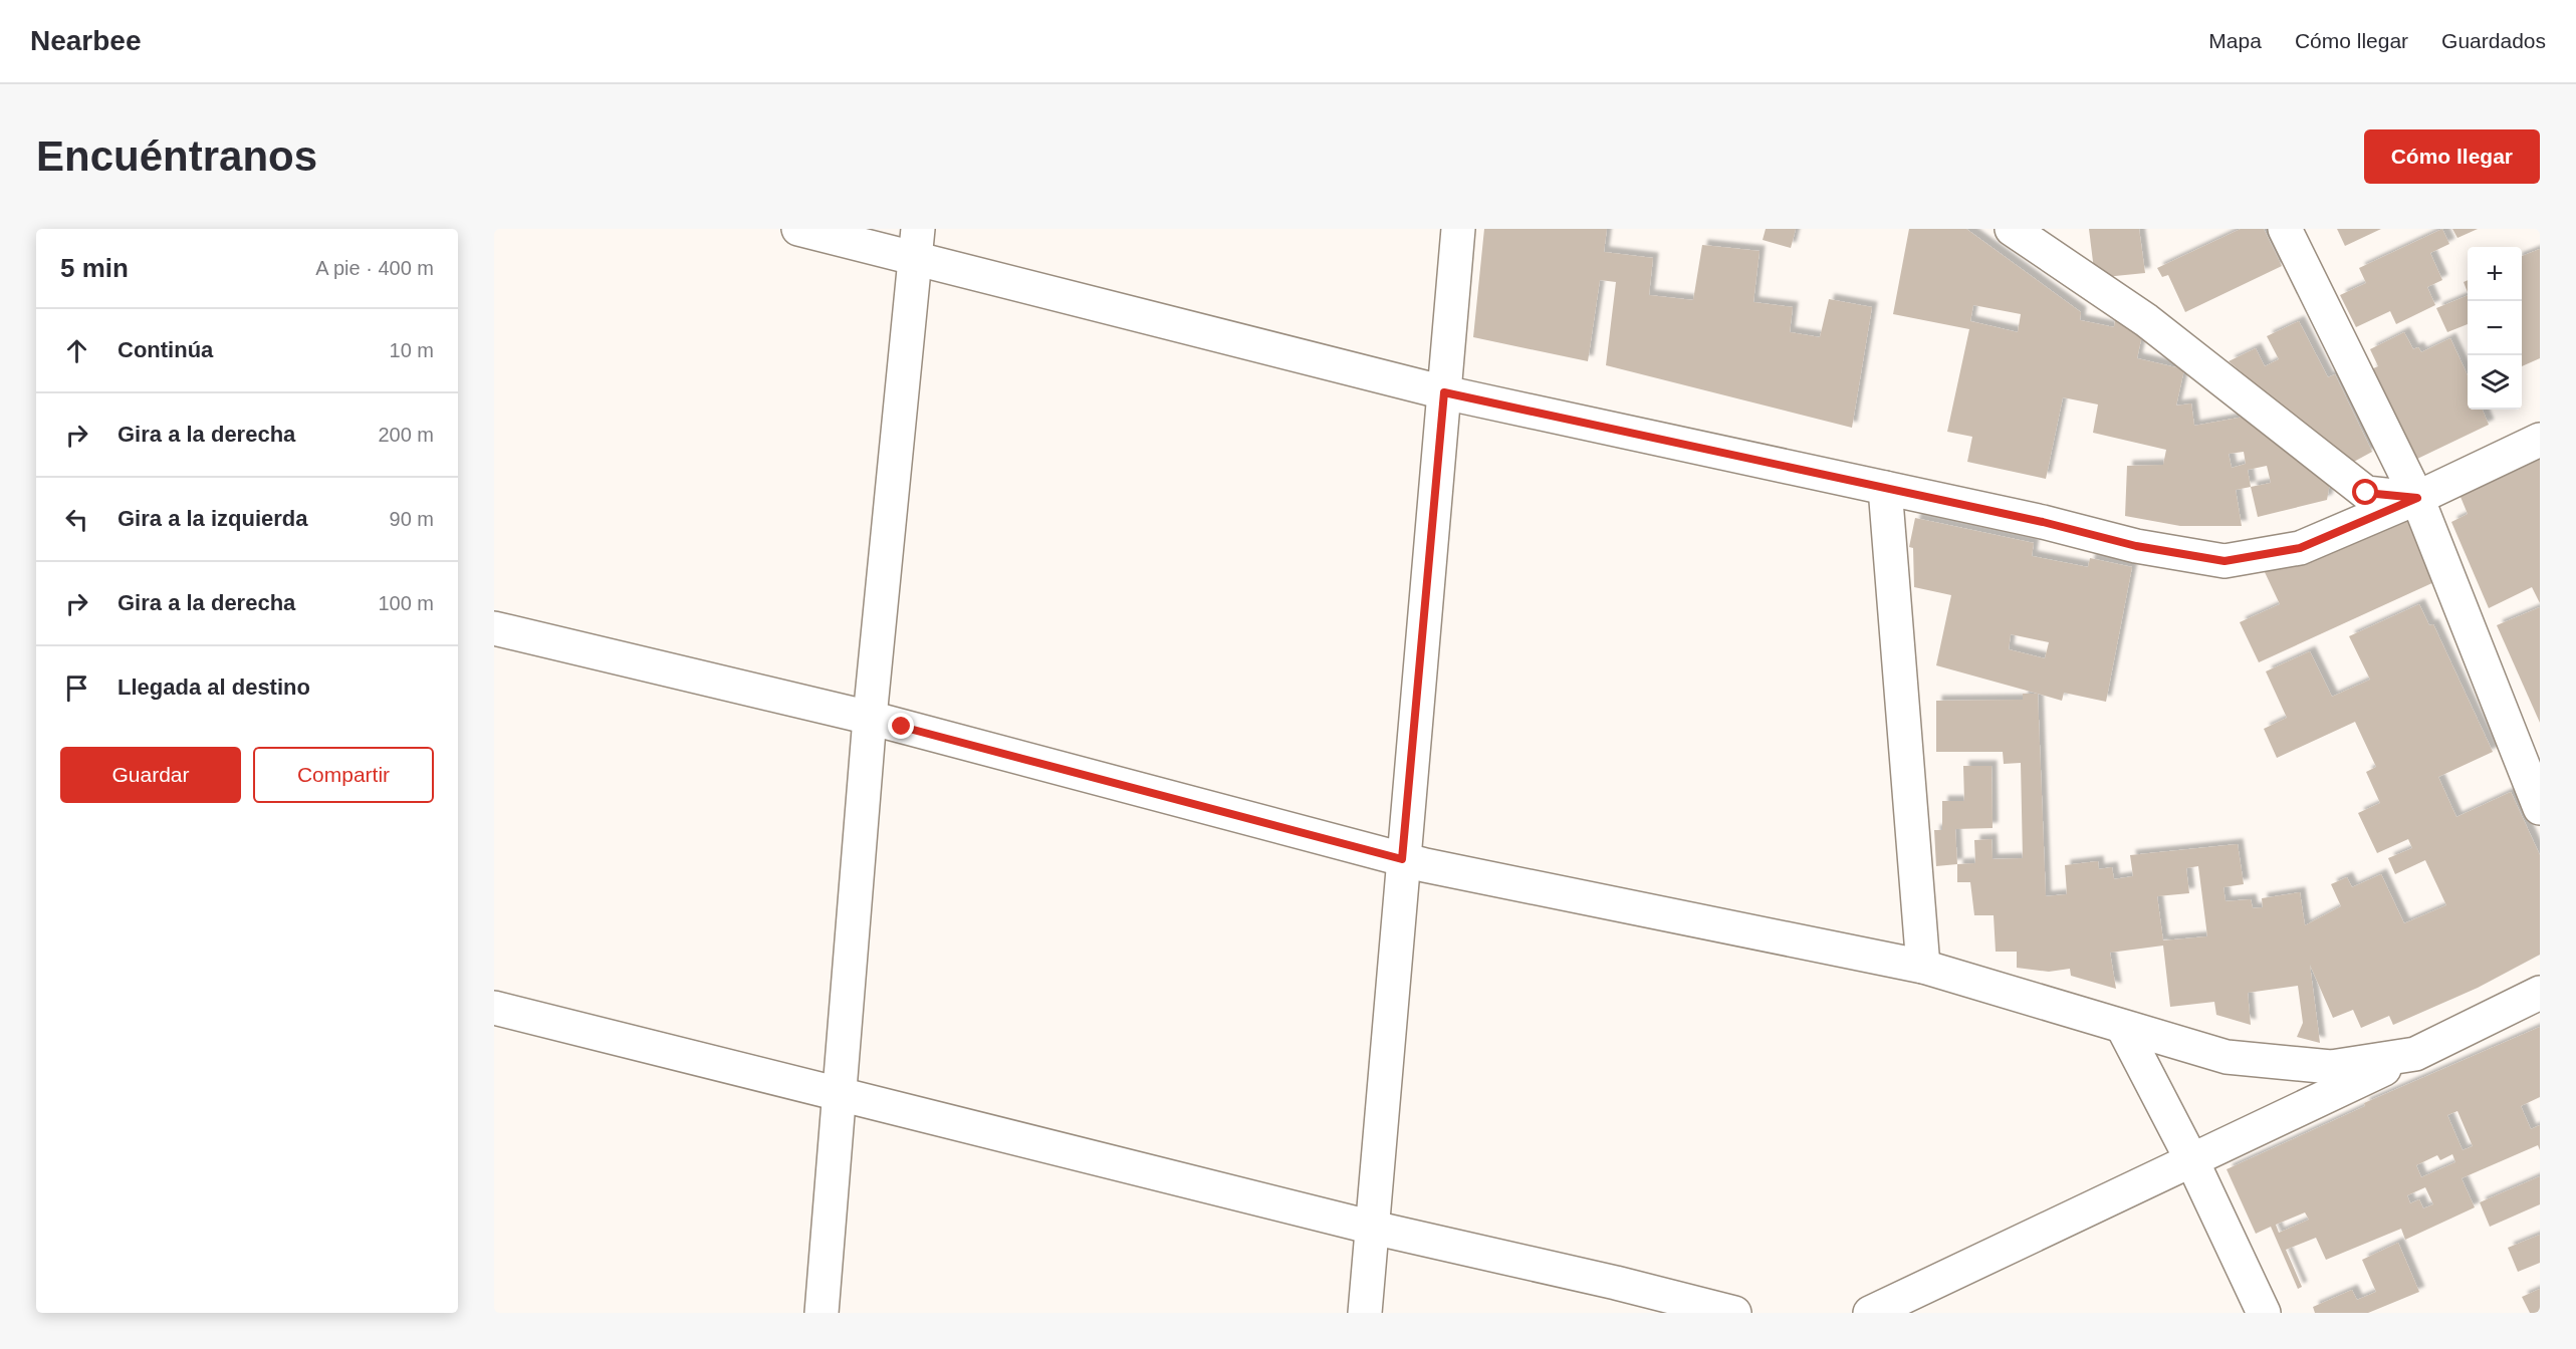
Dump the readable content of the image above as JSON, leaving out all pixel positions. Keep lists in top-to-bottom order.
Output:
{
  "page": {
    "header": "Nearbee",
    "nav": ["Mapa", "Cómo llegar", "Guardados"],
    "buttons": [
      "Cómo llegar",
      ["Guardar", "Compartir"]
    ],
    "title": "Encuéntranos",
    "heading": ["5 min", "A pie · 400 m"],
    "map_buttons": ["+", "−"],
    "list": [
      ["Continúa", "10 m"],
      ["Gira a la derecha", "200 m"],
      ["Gira a la izquierda", "90 m"],
      ["Gira a la derecha", "100 m"],
      "Llegada al destino"
    ]
  }
}
